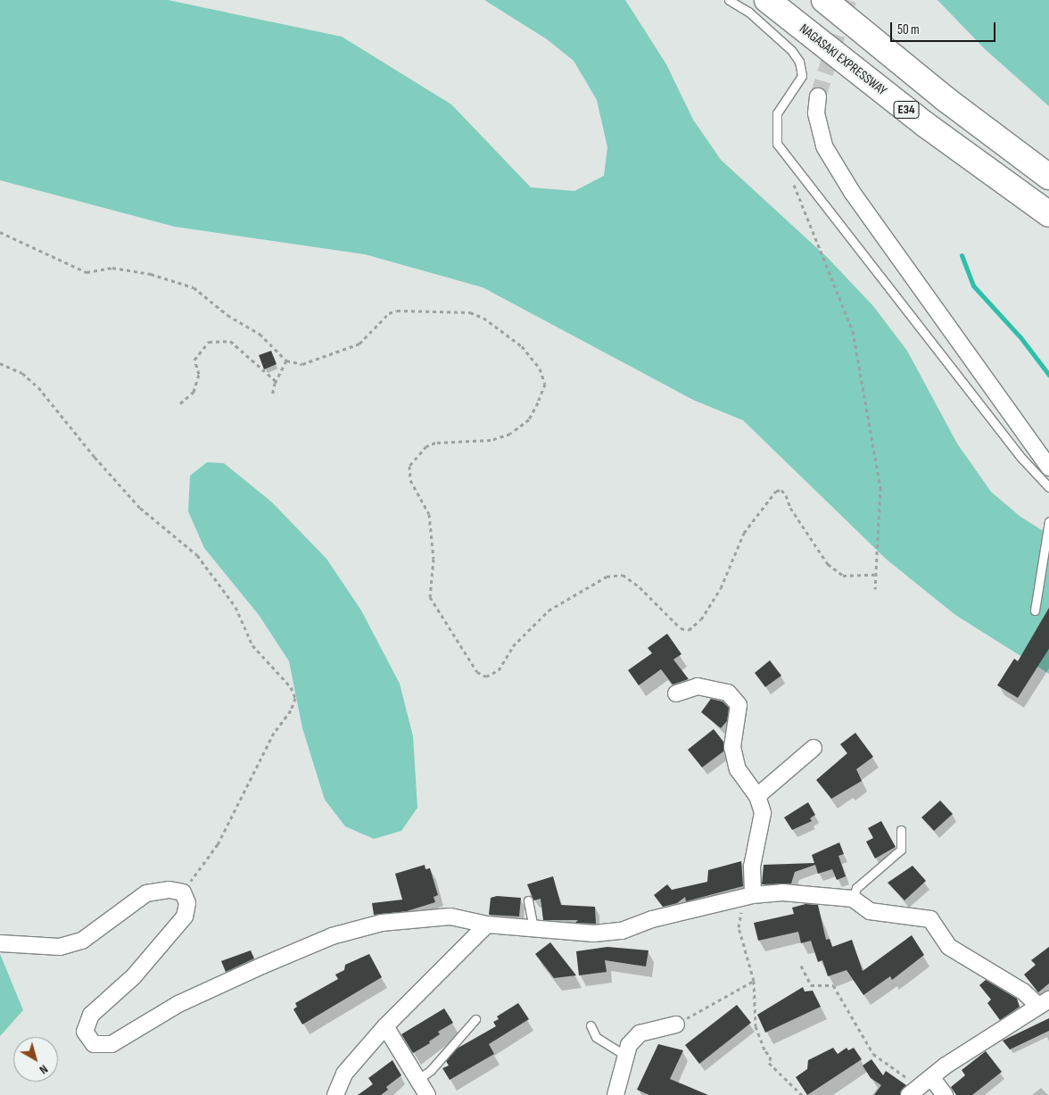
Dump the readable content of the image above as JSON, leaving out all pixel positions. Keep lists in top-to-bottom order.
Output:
{
  "streets": {
    "highway": ["NAGASAKI EXPRESSWAY", "E34"]
  },
  "scale_bar": "50 m",
  "north": "bottom right"
}
